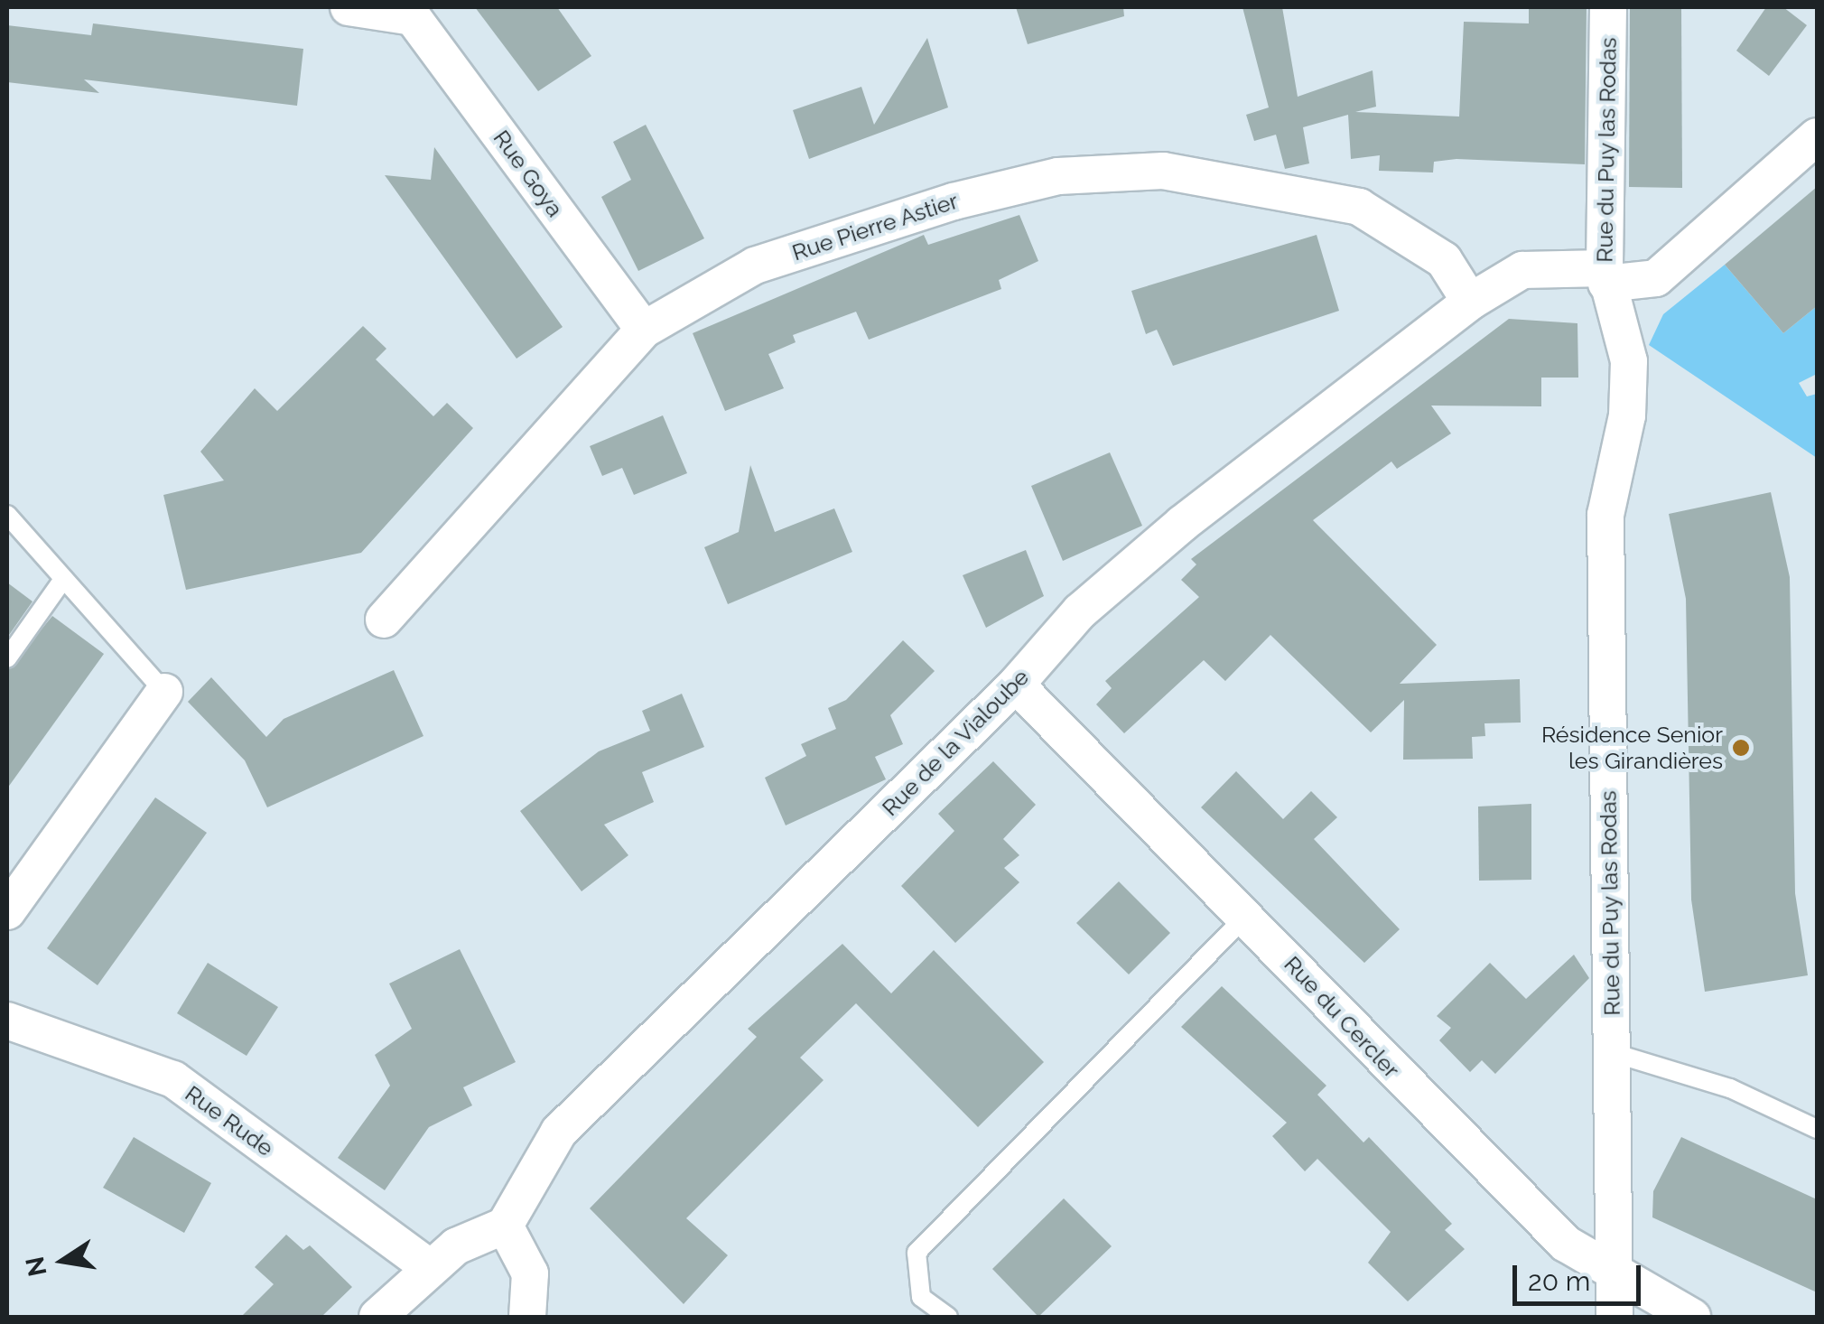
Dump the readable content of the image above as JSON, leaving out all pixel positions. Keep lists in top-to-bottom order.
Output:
{
  "streets": {
    "street": [
      "Rue du Puy las Rodas",
      "Rue Goya",
      "Rue Pierre Astier",
      "Rue de la Vialoube",
      "Rue du Cercler",
      "Rue Rude"
    ]
  },
  "crossings": [
    ["Rue du Puy las Rodas", "Rue de la Vialoube"],
    ["Rue du Puy las Rodas", "Rue du Cercler"],
    ["Rue Goya", "Rue Pierre Astier"],
    ["Rue Pierre Astier", "Rue de la Vialoube"],
    ["Rue de la Vialoube", "Rue du Cercler"]
  ],
  "places": ["Résidence Senior les Girandières"],
  "scale_bar": "20 m",
  "north": "left"
}
